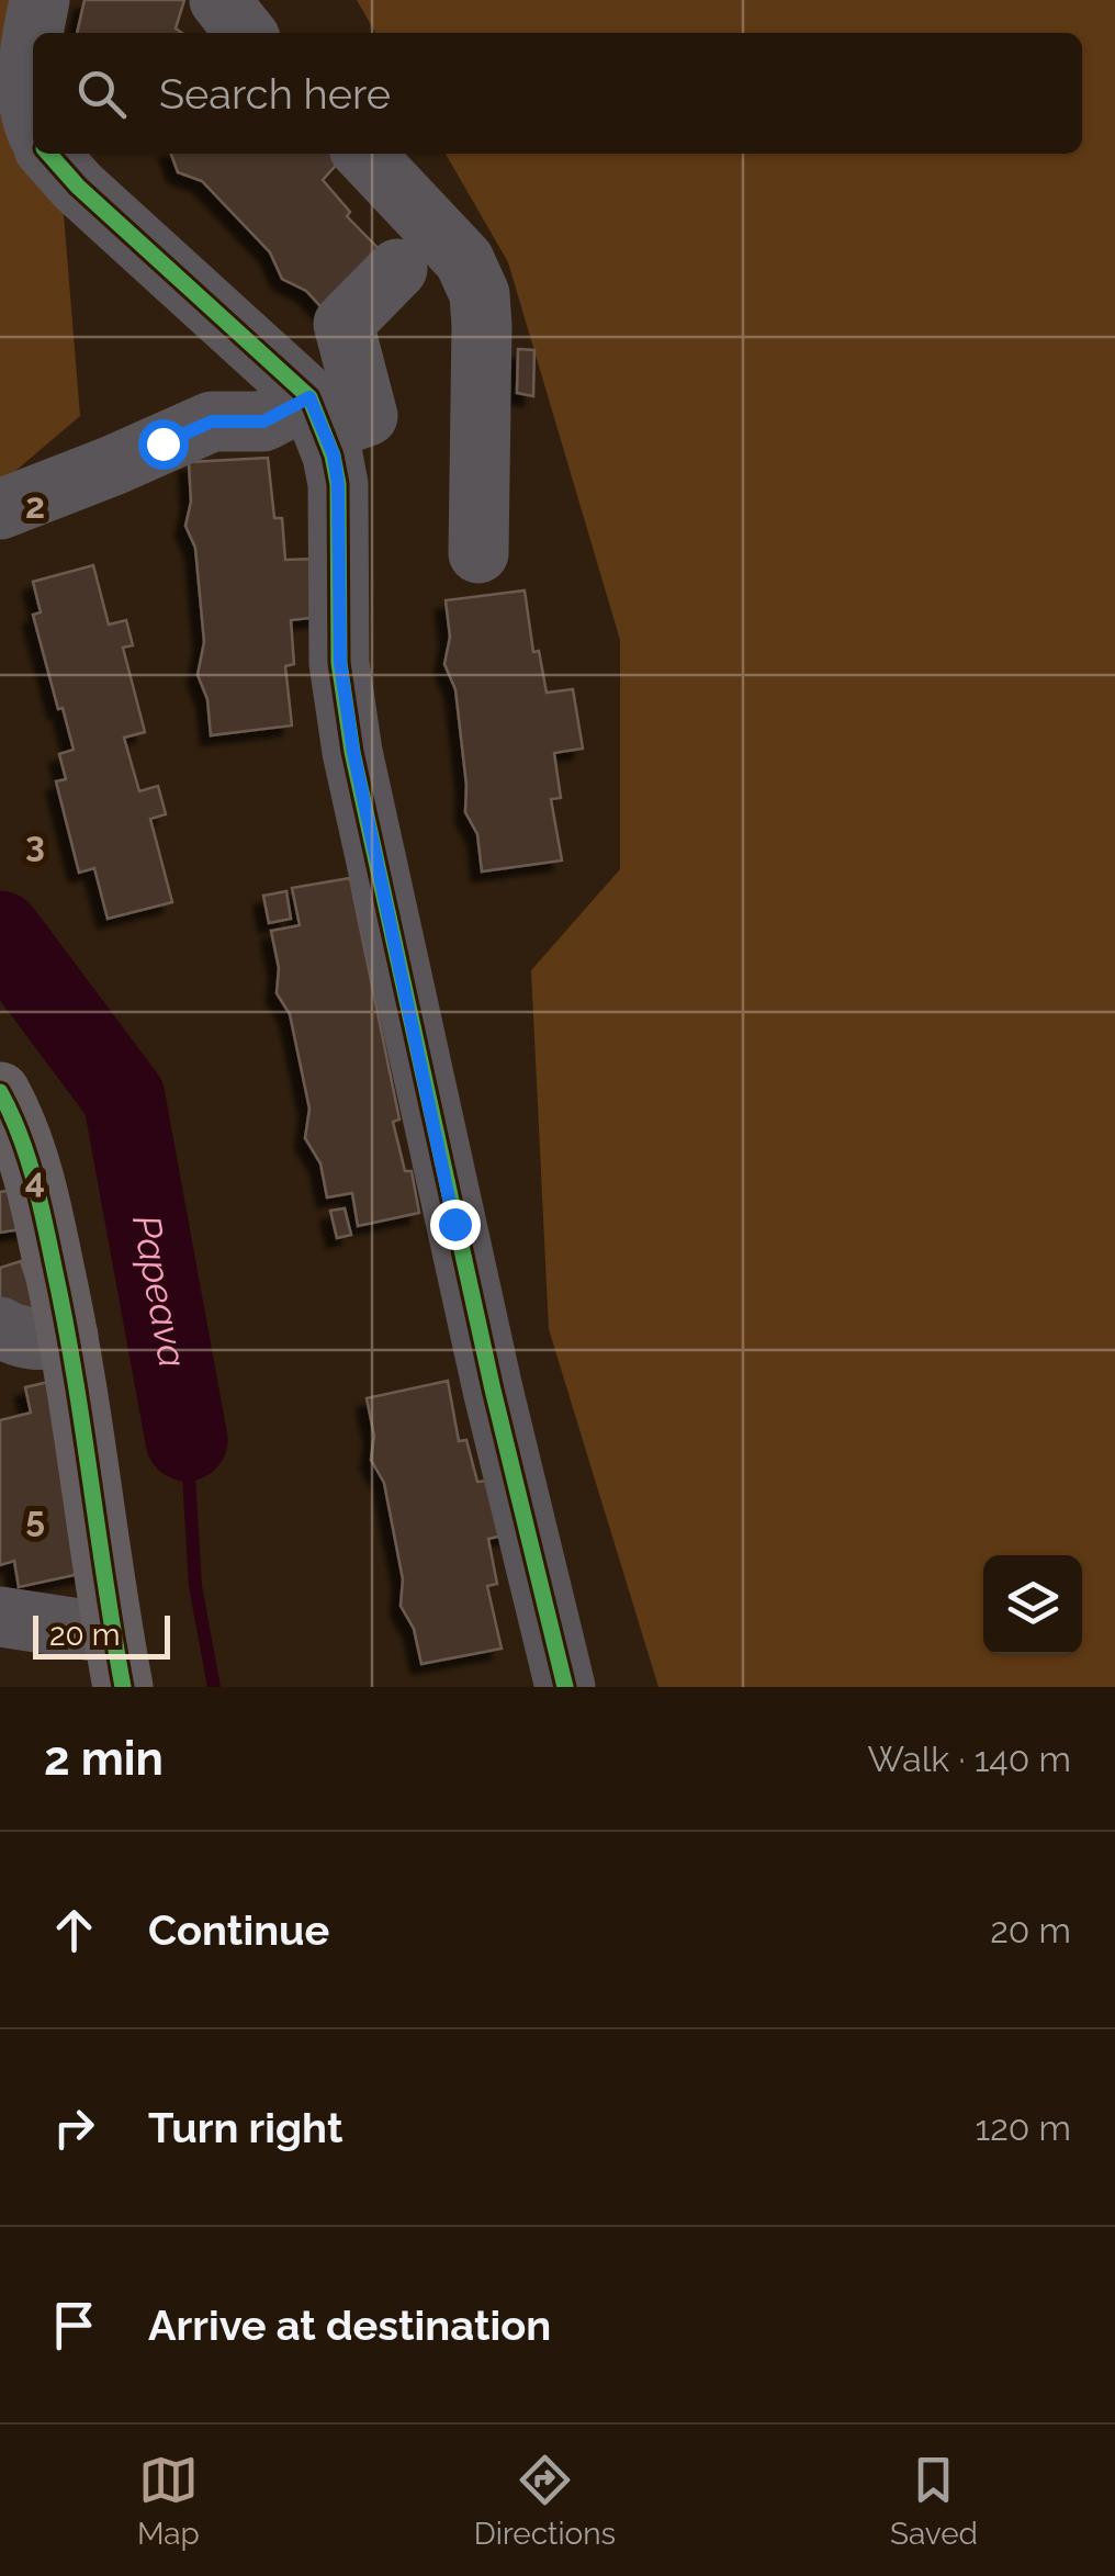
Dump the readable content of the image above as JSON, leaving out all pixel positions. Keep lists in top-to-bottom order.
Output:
{
  "water": ["Papeava"],
  "scale_bar": "20 m",
  "page": {
    "search": "Search here",
    "scale": "20 m",
    "heading": ["2 min", "Walk · 140 m"],
    "list": [
      ["Continue", "20 m"],
      ["Turn right", "120 m"],
      "Arrive at destination"
    ],
    "nav": ["Map", "Directions", "Saved"]
  },
  "grid": {
    "rows": [
      "2",
      "3",
      "4",
      "5"
    ]
  }
}
